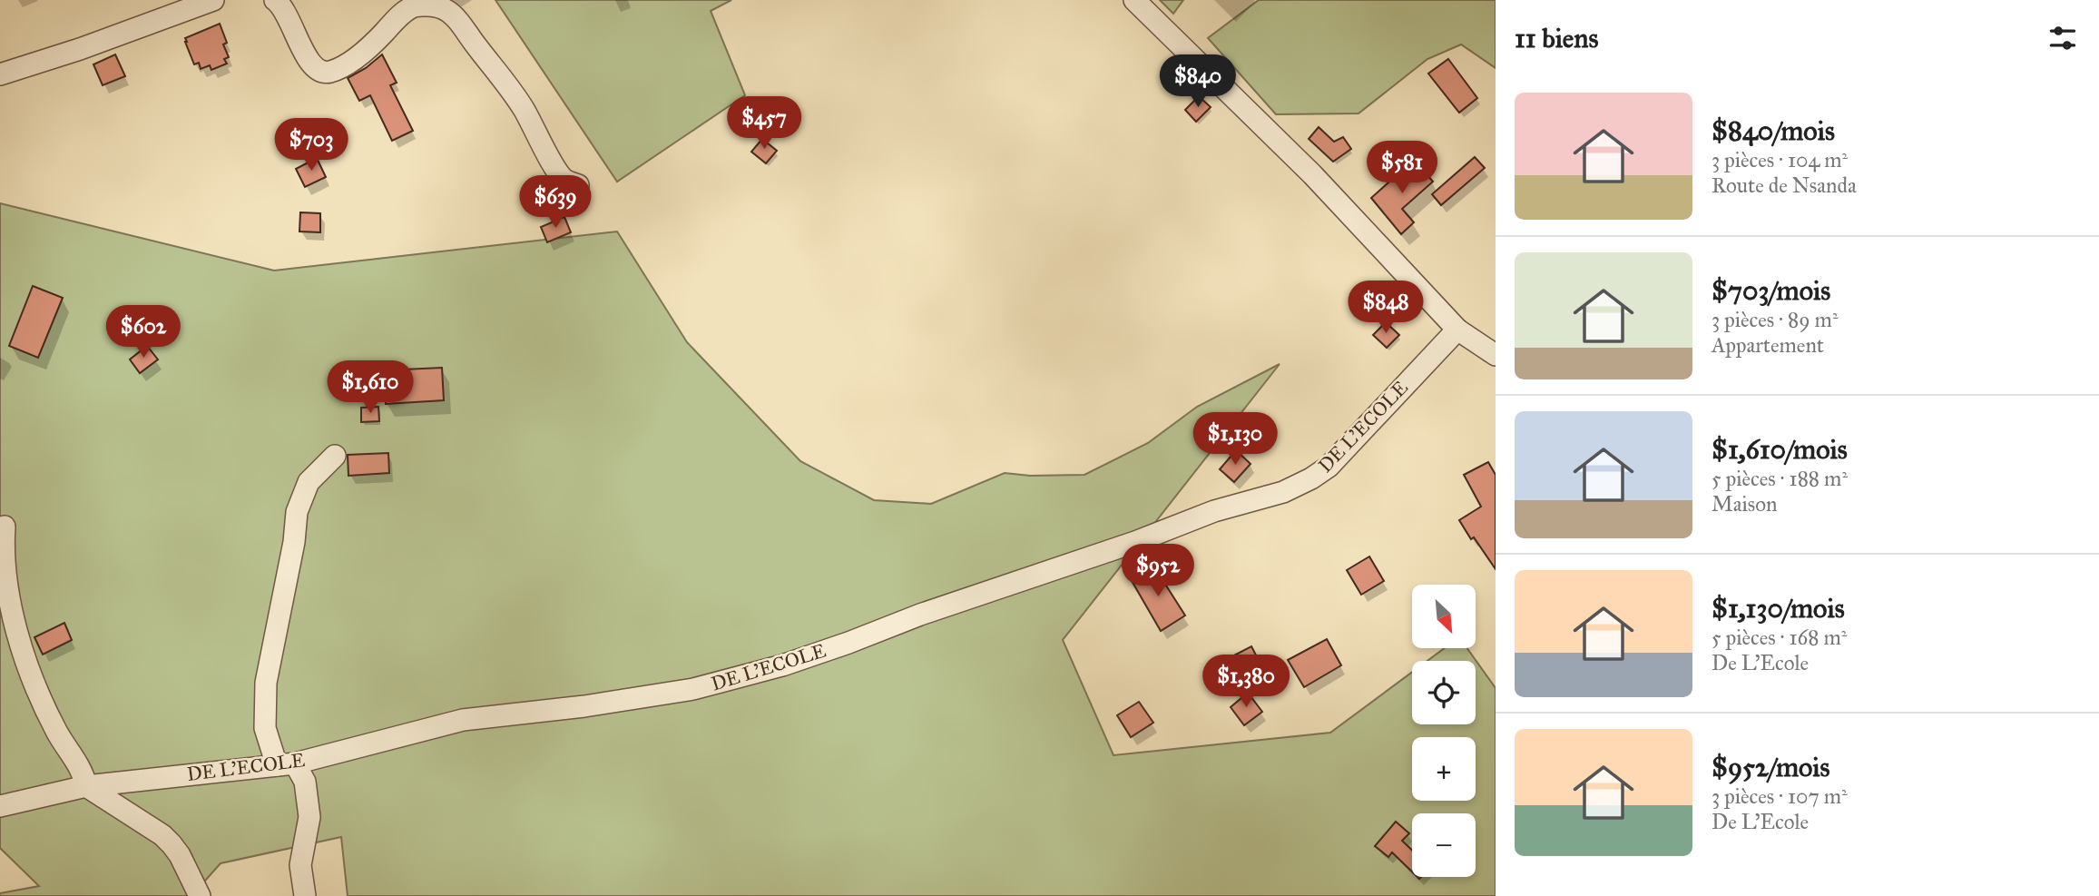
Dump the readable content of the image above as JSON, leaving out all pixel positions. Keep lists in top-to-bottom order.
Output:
{
  "streets": {
    "street": ["DE L'ECOLE"]
  },
  "north": "bottom right",
  "page": {
    "heading": "11 biens",
    "price": [
      "$840",
      "$457",
      "$703",
      "$581",
      "$639",
      "$848",
      "$602",
      "$1,610",
      "$1,130",
      "$952",
      "$1,380"
    ],
    "list": [
      {
        "name": "$840/mois",
        "note": "3 pièces · 104 m² · Route de Nsanda"
      },
      {
        "name": "$703/mois",
        "note": "3 pièces · 89 m² · Appartement"
      },
      {
        "name": "$1,610/mois",
        "note": "5 pièces · 188 m² · Maison"
      },
      {
        "name": "$1,130/mois",
        "note": "5 pièces · 168 m² · De L'Ecole"
      },
      {
        "name": "$952/mois",
        "note": "3 pièces · 107 m² · De L'Ecole"
      }
    ],
    "map_buttons": ["+", "−"]
  }
}
